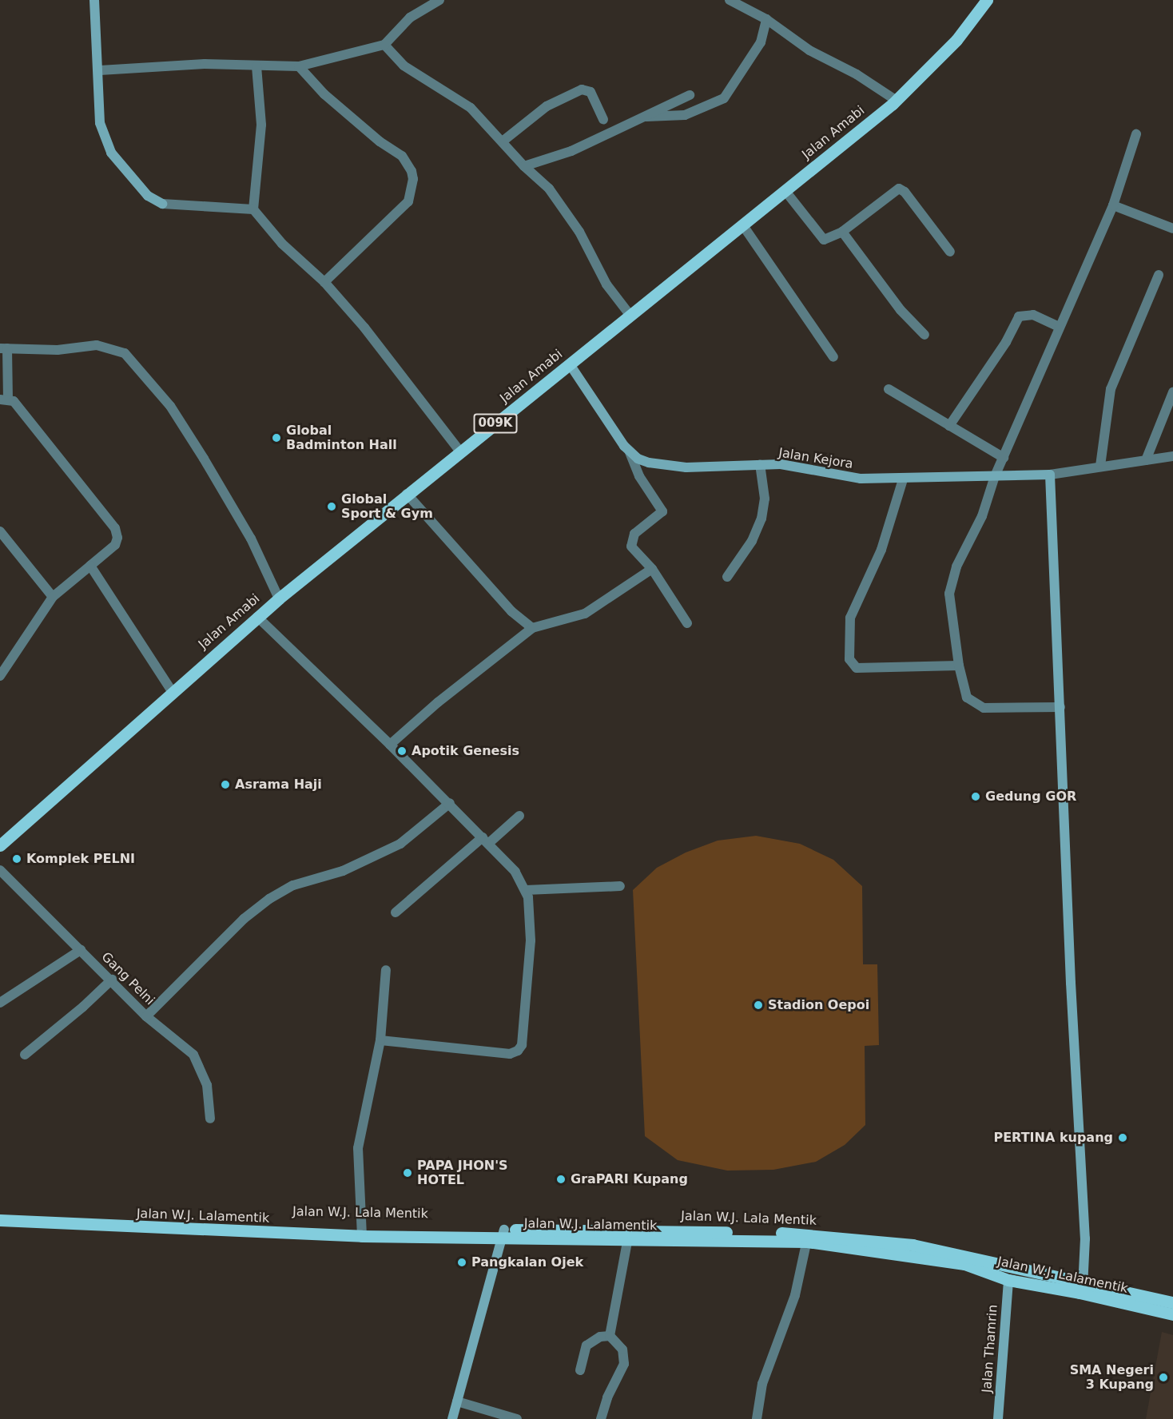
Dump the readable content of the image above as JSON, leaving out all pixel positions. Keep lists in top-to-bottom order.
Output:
{
  "streets": {
    "main road": [
      "Jalan Amabi",
      "009K",
      "Jalan W.J. Lala Mentik",
      "Jalan W.J. Lalamentik"
    ],
    "street": ["Jalan Kejora", "Gang Pelni", "Jalan Thamrin"]
  },
  "crossings": [
    ["Jalan W.J. Lala Mentik", "Jalan W.J. Lalamentik"],
    ["Jalan W.J. Lalamentik", "Jalan Thamrin"]
  ],
  "places": [
    "Global Badminton Hall",
    "Global Sport & Gym",
    "Apotik Genesis",
    "Asrama Haji",
    "Gedung GOR",
    "Komplek PELNI",
    "Stadion Oepoi",
    "PERTINA kupang",
    "PAPA JHON'S HOTEL",
    "GraPARI Kupang",
    "Pangkalan Ojek",
    "SMA Negeri 3 Kupang"
  ]
}
